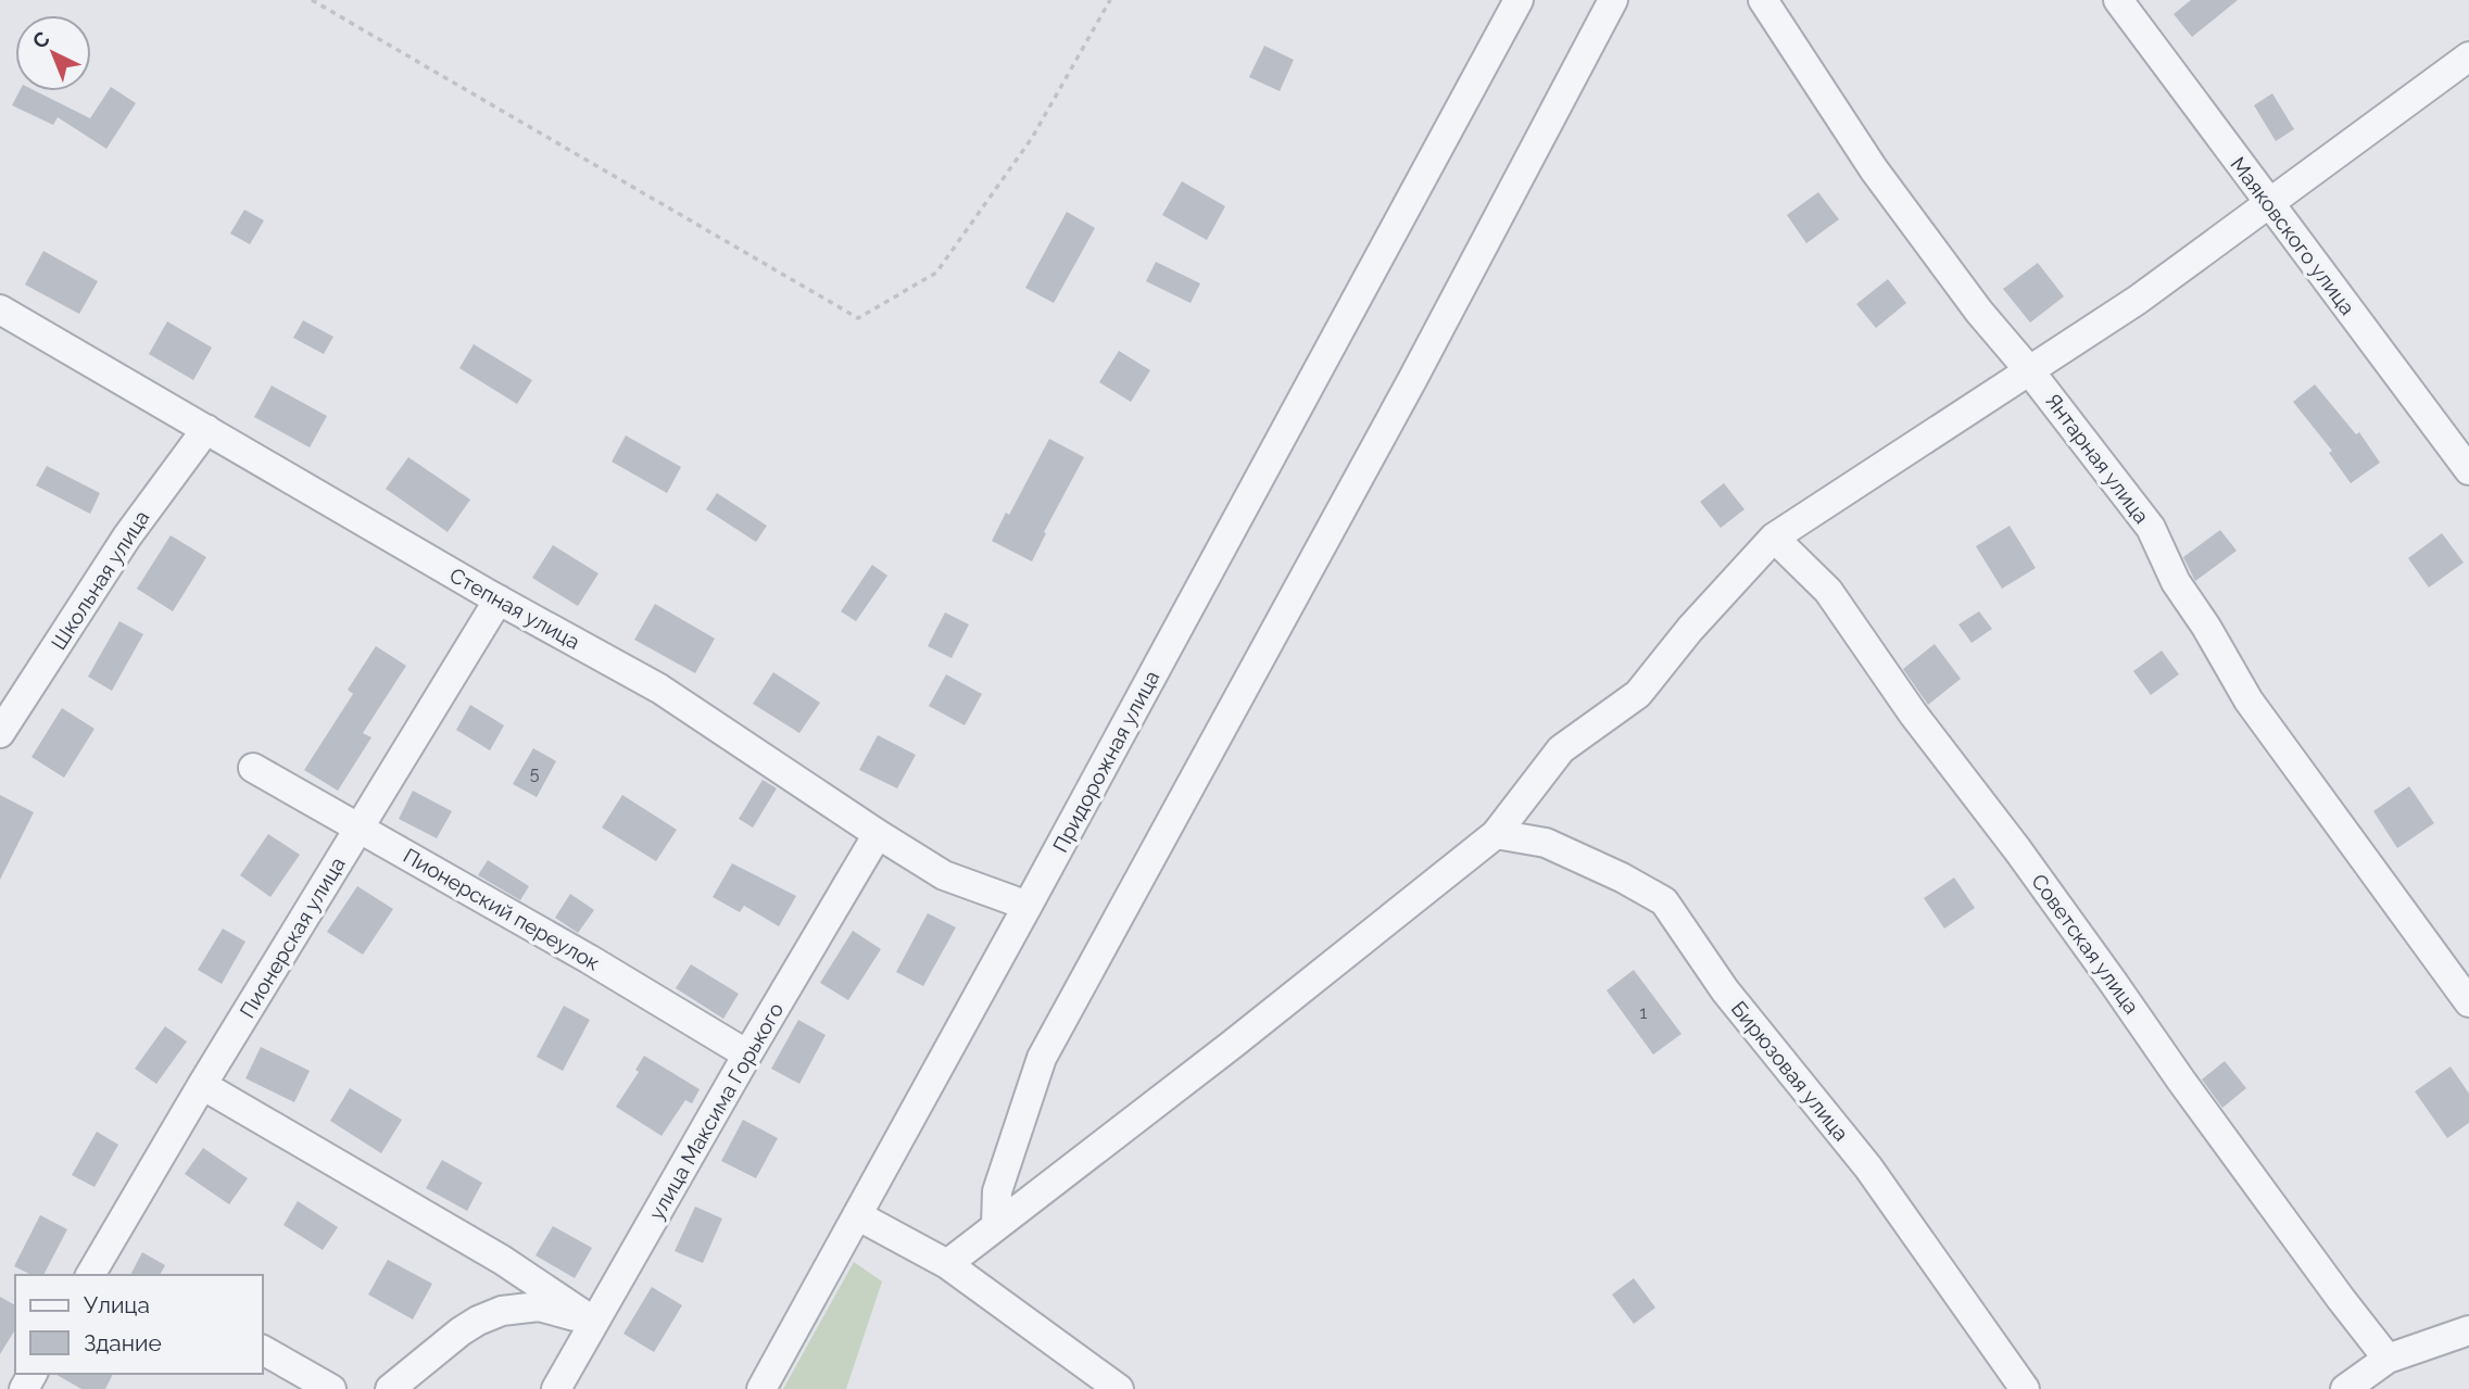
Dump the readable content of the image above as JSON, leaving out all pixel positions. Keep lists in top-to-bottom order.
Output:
{
  "streets": {
    "street": [
      "Маяковского улица",
      "Янтарная улица",
      "Школьная улица",
      "Степная улица",
      "Придорожная улица",
      "Пионерский переулок",
      "Пионерская улица",
      "Советская улица",
      "Бирюзовая улица",
      "улица Максима Горького"
    ]
  },
  "crossings": [
    ["Школьная улица", "Степная улица"],
    ["Степная улица", "Придорожная улица"],
    ["Степная улица", "Пионерская улица"],
    ["Степная улица", "улица Максима Горького"],
    ["Пионерский переулок", "Пионерская улица"],
    ["Пионерский переулок", "улица Максима Горького"]
  ],
  "house_numbers": ["5", "1"],
  "legend": ["Улица", "Здание"],
  "north": "top left"
}
